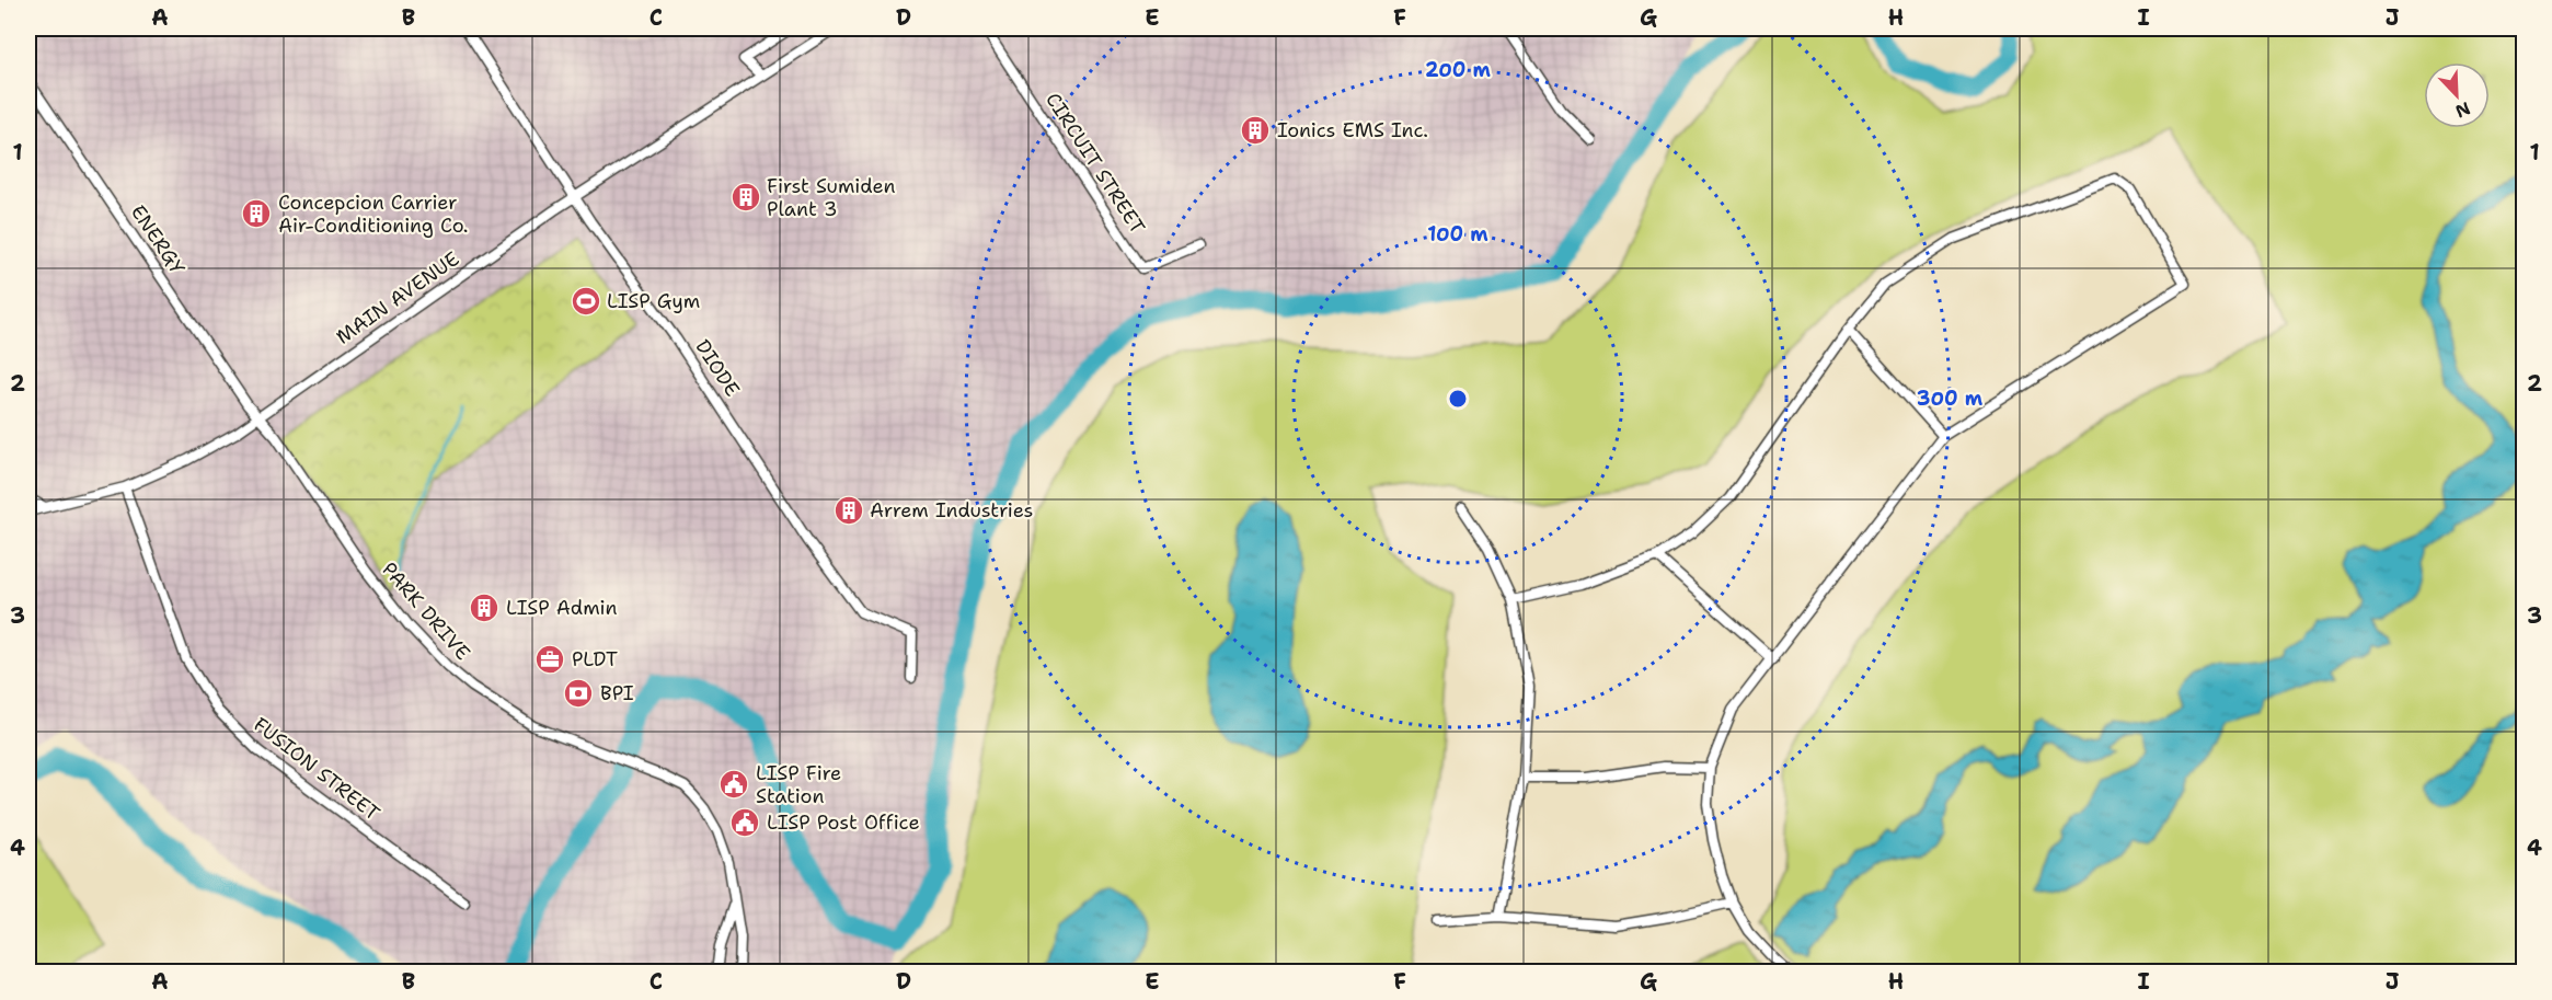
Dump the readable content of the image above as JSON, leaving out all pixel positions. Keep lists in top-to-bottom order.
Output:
{
  "streets": {
    "street": [
      "CIRCUIT STREET",
      "ENERGY",
      "MAIN AVENUE",
      "DIODE",
      "PARK DRIVE",
      "FUSION STREET"
    ]
  },
  "crossings": [
    ["ENERGY", "MAIN AVENUE"],
    ["ENERGY", "PARK DRIVE"],
    ["MAIN AVENUE", "DIODE"],
    ["MAIN AVENUE", "PARK DRIVE"],
    ["MAIN AVENUE", "FUSION STREET"]
  ],
  "places": {
    "building": [
      "Ionics EMS Inc.",
      "First Sumiden Plant 3",
      "Concepcion Carrier Air-Conditioning Co.",
      "Arrem Industries",
      "LISP Admin"
    ],
    "sports": ["LISP Gym"],
    "office": ["PLDT"],
    "bank": ["BPI"],
    "public building": ["LISP Fire Station", "LISP Post Office"]
  },
  "north": "bottom right",
  "grid": {
    "columns": [
      "A",
      "B",
      "C",
      "D",
      "E",
      "F",
      "G",
      "H",
      "I",
      "J"
    ],
    "rows": [
      "1",
      "2",
      "3",
      "4"
    ]
  },
  "rings": ["200 m", "100 m", "300 m"]
}
